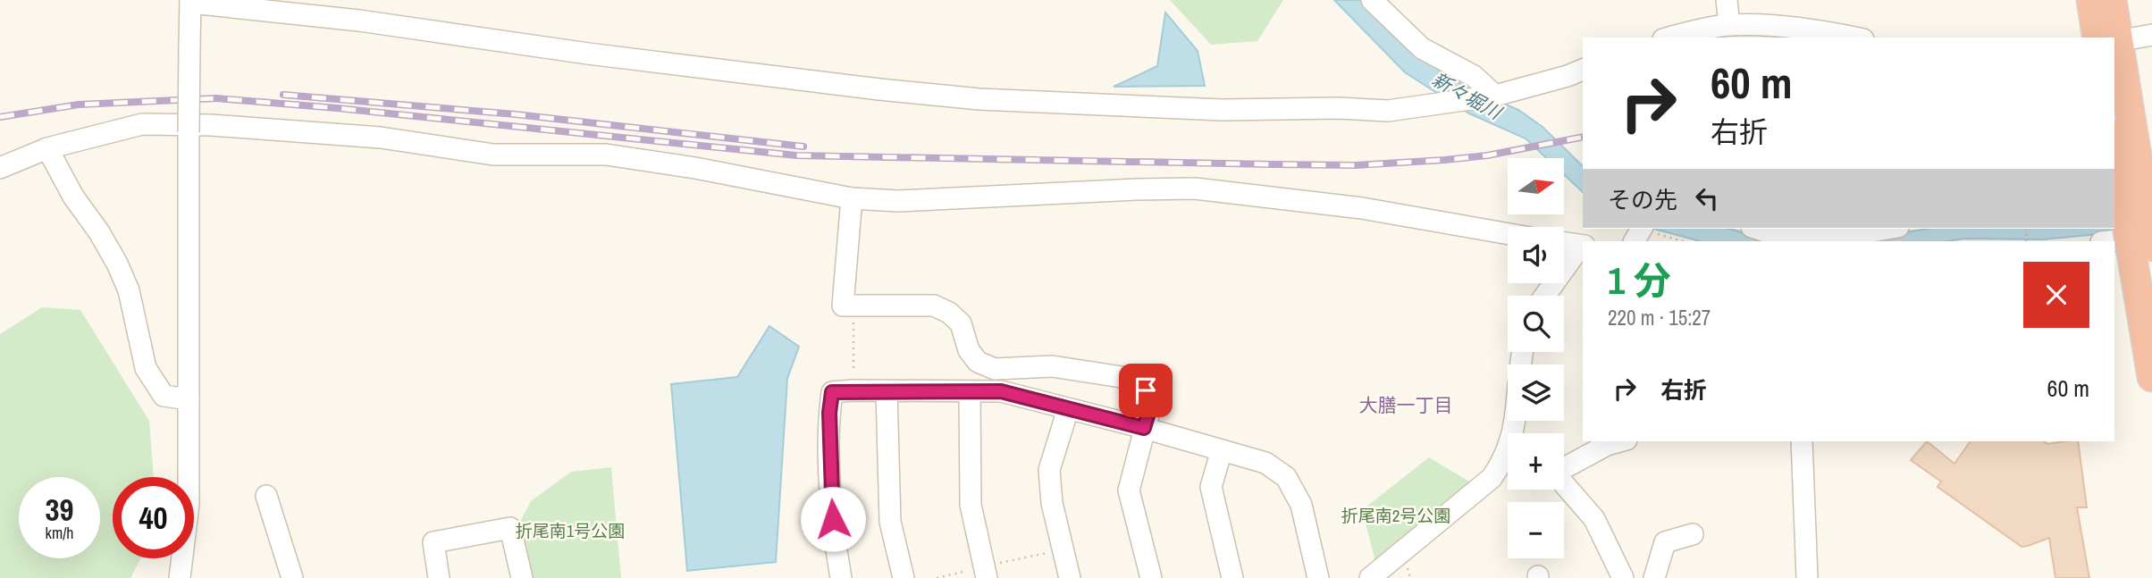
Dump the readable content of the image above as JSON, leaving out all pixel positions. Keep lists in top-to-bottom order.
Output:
{
  "districts": ["大膳一丁目"],
  "water": ["新々堀川"],
  "parks": ["折尾南2号公園", "折尾南1号公園"],
  "north": "right",
  "page": {
    "turn": ["60 m", "右折"],
    "map_buttons": ["+", "−"],
    "then": "その先",
    "heading": ["1 分", "220 m · 15:27"],
    "list": [
      {
        "name": "右折",
        "value": "60 m"
      }
    ],
    "speed": "39 km/h",
    "limit": "40"
  }
}
